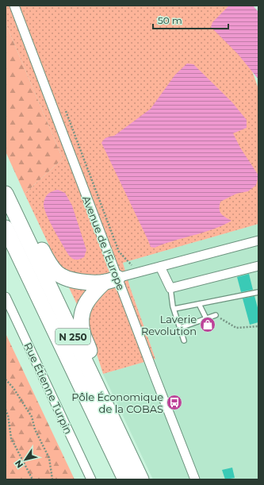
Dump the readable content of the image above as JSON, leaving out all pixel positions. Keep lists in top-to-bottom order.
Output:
{
  "streets": {
    "highway": ["N 250"],
    "street": ["Avenue de l'Europe", "Rue Étienne Turpin"]
  },
  "places": {
    "shop": ["Laverie Revolution"],
    "bus stop": ["Pôle Économique de la COBAS"]
  },
  "scale_bar": "50 m",
  "north": "bottom left"
}
